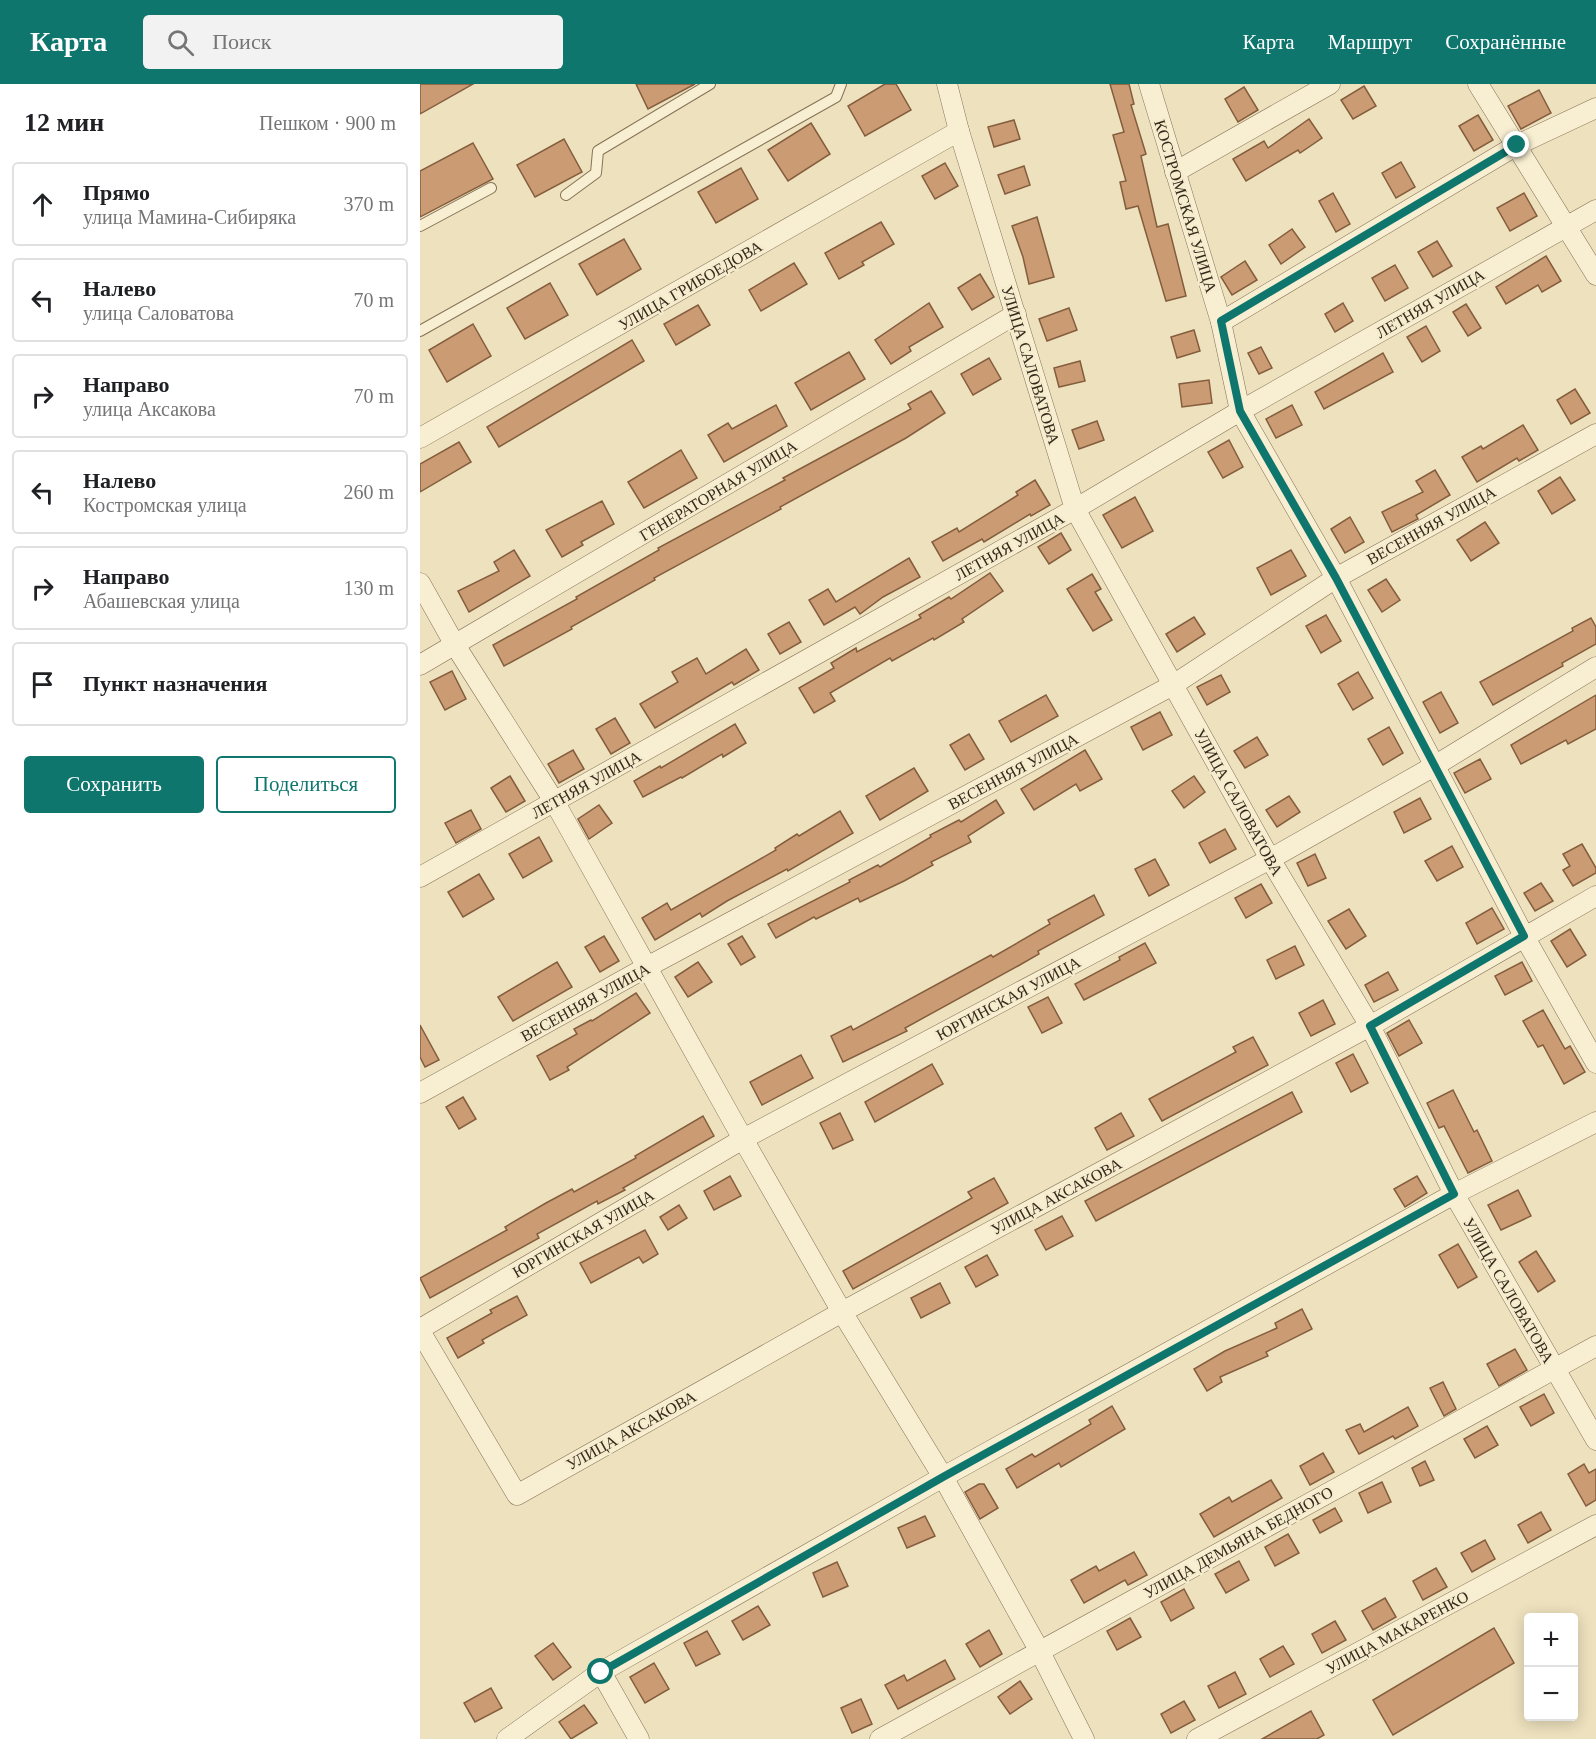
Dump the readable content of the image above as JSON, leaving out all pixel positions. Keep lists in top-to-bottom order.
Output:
{
  "streets": {
    "street": [
      "КОСТРОМСКАЯ УЛИЦА",
      "УЛИЦА ГРИБОЕДОВА",
      "ЛЕТНЯЯ УЛИЦА",
      "УЛИЦА САЛОВАТОВА",
      "ГЕНЕРАТОРНАЯ УЛИЦА",
      "ВЕСЕННЯЯ УЛИЦА",
      "ЮРГИНСКАЯ УЛИЦА",
      "УЛИЦА АКСАКОВА",
      "УЛИЦА ДЕМЬЯНА БЕДНОГО",
      "УЛИЦА МАКАРЕНКО"
    ]
  },
  "crossings": [
    ["КОСТРОМСКАЯ УЛИЦА", "ЛЕТНЯЯ УЛИЦА"],
    ["КОСТРОМСКАЯ УЛИЦА", "ВЕСЕННЯЯ УЛИЦА"],
    ["КОСТРОМСКАЯ УЛИЦА", "ЮРГИНСКАЯ УЛИЦА"],
    ["КОСТРОМСКАЯ УЛИЦА", "УЛИЦА АКСАКОВА"],
    ["УЛИЦА ГРИБОЕДОВА", "УЛИЦА САЛОВАТОВА"],
    ["ЛЕТНЯЯ УЛИЦА", "УЛИЦА САЛОВАТОВА"],
    ["УЛИЦА САЛОВАТОВА", "ГЕНЕРАТОРНАЯ УЛИЦА"],
    ["УЛИЦА САЛОВАТОВА", "ВЕСЕННЯЯ УЛИЦА"],
    ["УЛИЦА САЛОВАТОВА", "ЮРГИНСКАЯ УЛИЦА"],
    ["УЛИЦА САЛОВАТОВА", "УЛИЦА АКСАКОВА"],
    ["УЛИЦА САЛОВАТОВА", "УЛИЦА ДЕМЬЯНА БЕДНОГО"],
    ["ЮРГИНСКАЯ УЛИЦА", "УЛИЦА АКСАКОВА"]
  ],
  "page": {
    "header": "Карта",
    "search": "Поиск",
    "nav": ["Карта", "Маршрут", "Сохранённые"],
    "heading": ["12 мин", "Пешком · 900 m"],
    "list": [
      ["Прямо", "улица Мамина-Сибиряка", "370 m"],
      ["Налево", "улица Саловатова", "70 m"],
      ["Направо", "улица Аксакова", "70 m"],
      ["Налево", "Костромская улица", "260 m"],
      ["Направо", "Абашевская улица", "130 m"],
      "Пункт назначения"
    ],
    "buttons": ["Сохранить", "Поделиться"],
    "map_buttons": ["+", "−"]
  }
}
